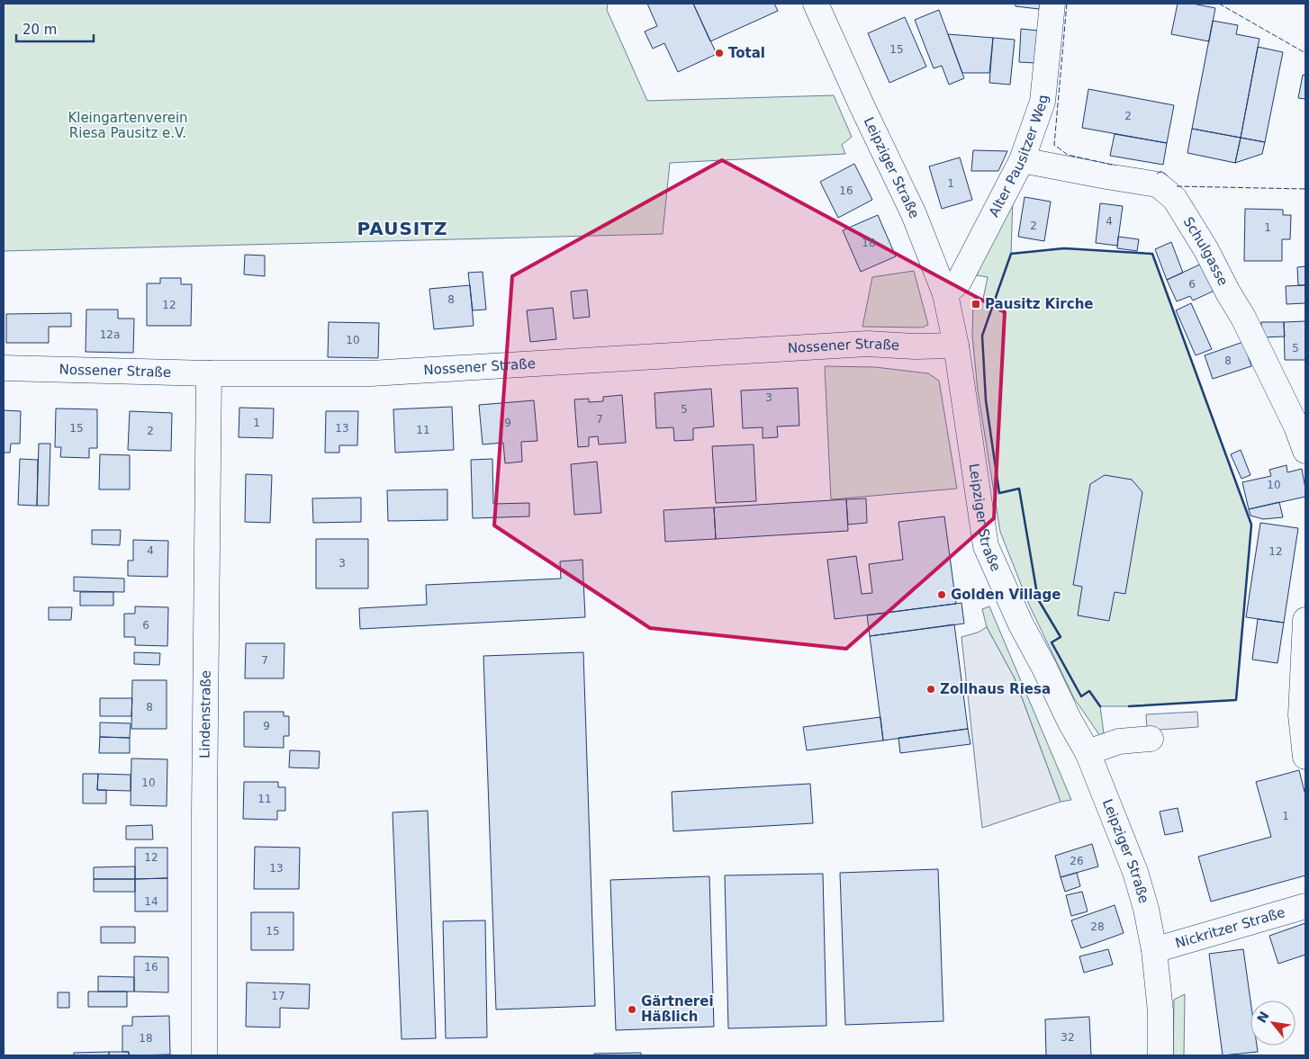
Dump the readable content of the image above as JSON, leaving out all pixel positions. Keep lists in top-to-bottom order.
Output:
{
  "streets": {
    "street": [
      "Alter Pausitzer Weg",
      "Leipziger Straße",
      "Schulgasse",
      "Nossener Straße",
      "Lindenstraße",
      "Nickritzer Straße"
    ]
  },
  "crossings": [
    ["Alter Pausitzer Weg", "Leipziger Straße"],
    ["Alter Pausitzer Weg", "Schulgasse"],
    ["Leipziger Straße", "Nossener Straße"],
    ["Leipziger Straße", "Nickritzer Straße"],
    ["Nossener Straße", "Lindenstraße"]
  ],
  "districts": ["PAUSITZ"],
  "parks": ["Kleingartenverein Riesa Pausitz e.V."],
  "places": {
    "other": [
      "Total",
      "Golden Village",
      "Zollhaus Riesa",
      "Gärtnerei Häßlich"
    ],
    "transit": ["Pausitz Kirche"]
  },
  "house_numbers": [
    "15",
    "2",
    "1",
    "16",
    "4",
    "2",
    "1",
    "18",
    "6",
    "8",
    "12",
    "12a",
    "10",
    "5",
    "8",
    "3",
    "5",
    "7",
    "1",
    "9",
    "15",
    "13",
    "11",
    "2",
    "10",
    "4",
    "12",
    "3",
    "6",
    "7",
    "8",
    "9",
    "10",
    "11",
    "1",
    "12",
    "26",
    "13",
    "14",
    "28",
    "15",
    "16",
    "17",
    "32",
    "18"
  ],
  "scale_bar": "20 m",
  "north": "top left"
}
